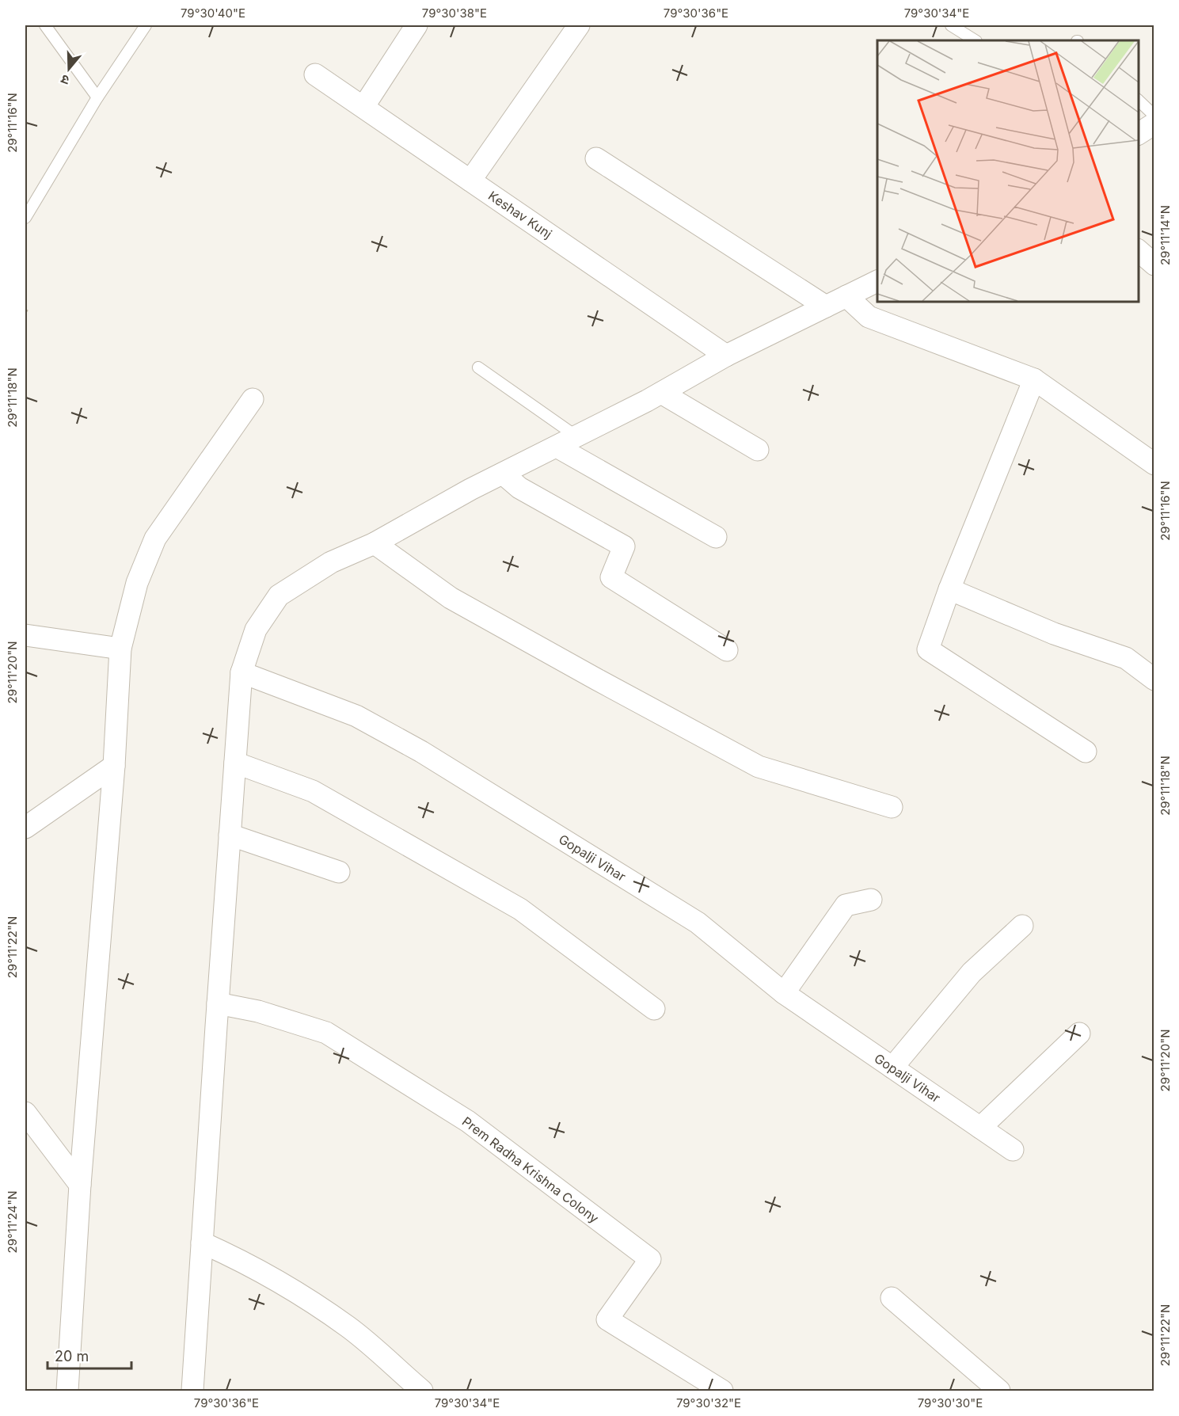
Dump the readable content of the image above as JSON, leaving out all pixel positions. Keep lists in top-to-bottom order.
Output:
{
  "streets": {
    "street": ["Keshav Kunj", "Gopalji Vihar", "Prem Radha Krishna Colony"]
  },
  "scale_bar": "20 m",
  "north": "bottom",
  "coordinates": [
    "79°30'40\"E",
    "79°30'38\"E",
    "79°30'36\"E",
    "79°30'34\"E",
    "29°11'16\"N",
    "29°11'14\"N",
    "29°11'18\"N",
    "29°11'20\"N",
    "29°11'22\"N",
    "29°11'24\"N",
    "79°30'32\"E",
    "79°30'30\"E"
  ]
}
